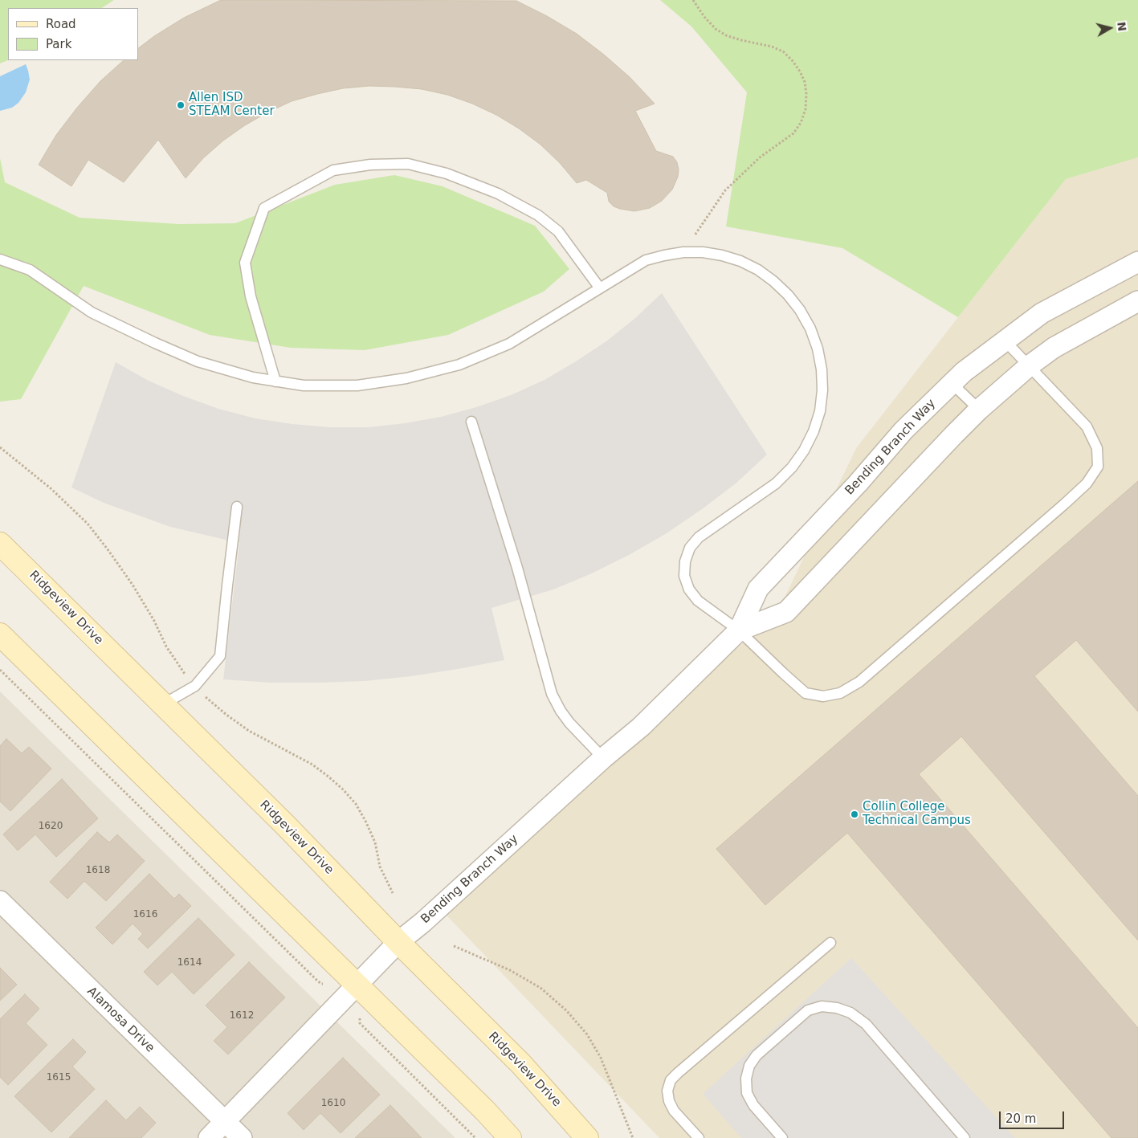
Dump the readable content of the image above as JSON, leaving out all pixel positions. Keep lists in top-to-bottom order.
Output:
{
  "streets": {
    "main road": ["Ridgeview Drive"],
    "street": ["Bending Branch Way", "Alamosa Drive"]
  },
  "crossings": [
    ["Bending Branch Way", "Ridgeview Drive"],
    ["Bending Branch Way", "Alamosa Drive"]
  ],
  "places": ["Allen ISD STEAM Center", "Collin College Technical Campus"],
  "house_numbers": [
    "1620",
    "1618",
    "1616",
    "1614",
    "1612",
    "1615",
    "1610"
  ],
  "legend": ["Road", "Park"],
  "scale_bar": "20 m",
  "north": "right"
}
